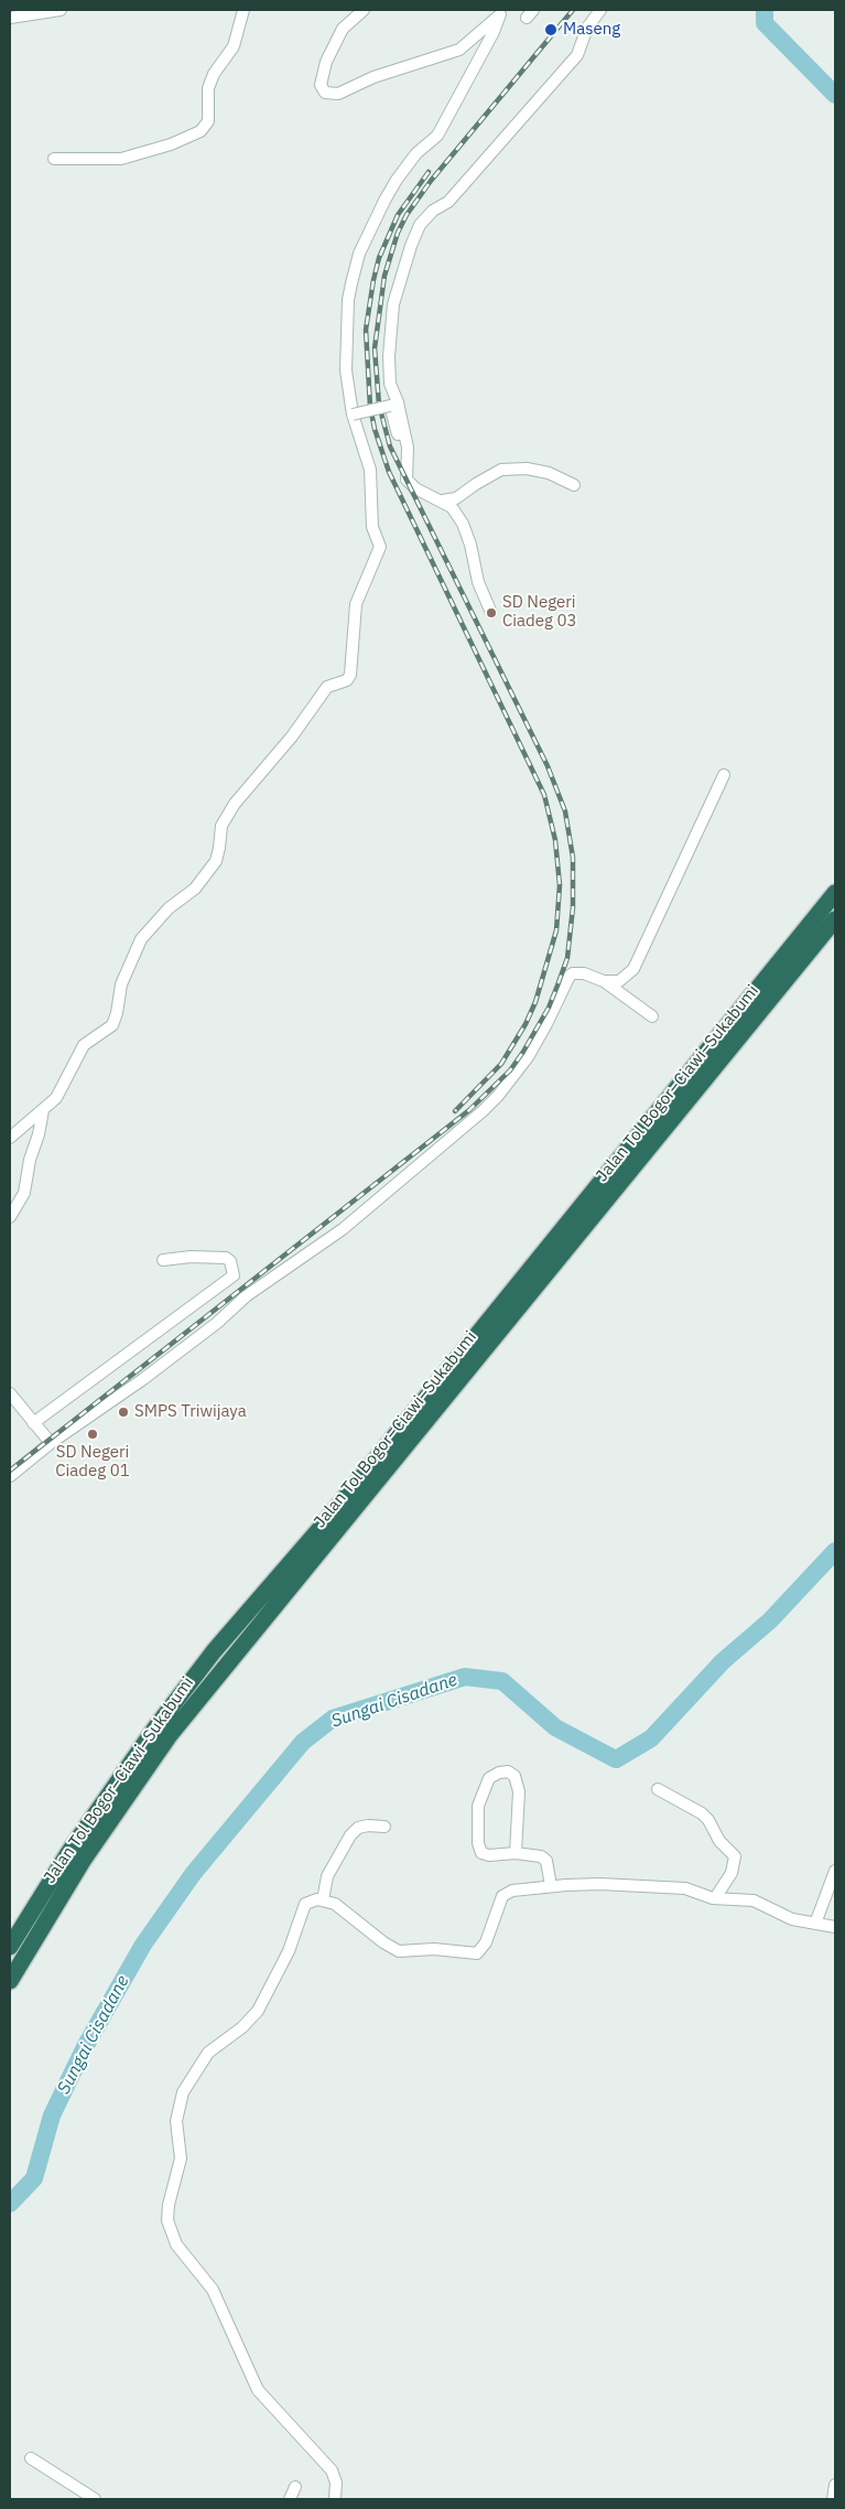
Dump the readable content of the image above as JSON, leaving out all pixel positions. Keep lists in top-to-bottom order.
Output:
{
  "streets": {
    "highway": ["Jalan Tol Bogor–Ciawi–Sukabumi"]
  },
  "water": ["Sungai Cisadane"],
  "places": [
    "Maseng",
    "SD Negeri Ciadeg 03",
    "SMPS Triwijaya",
    "SD Negeri Ciadeg 01"
  ]
}
